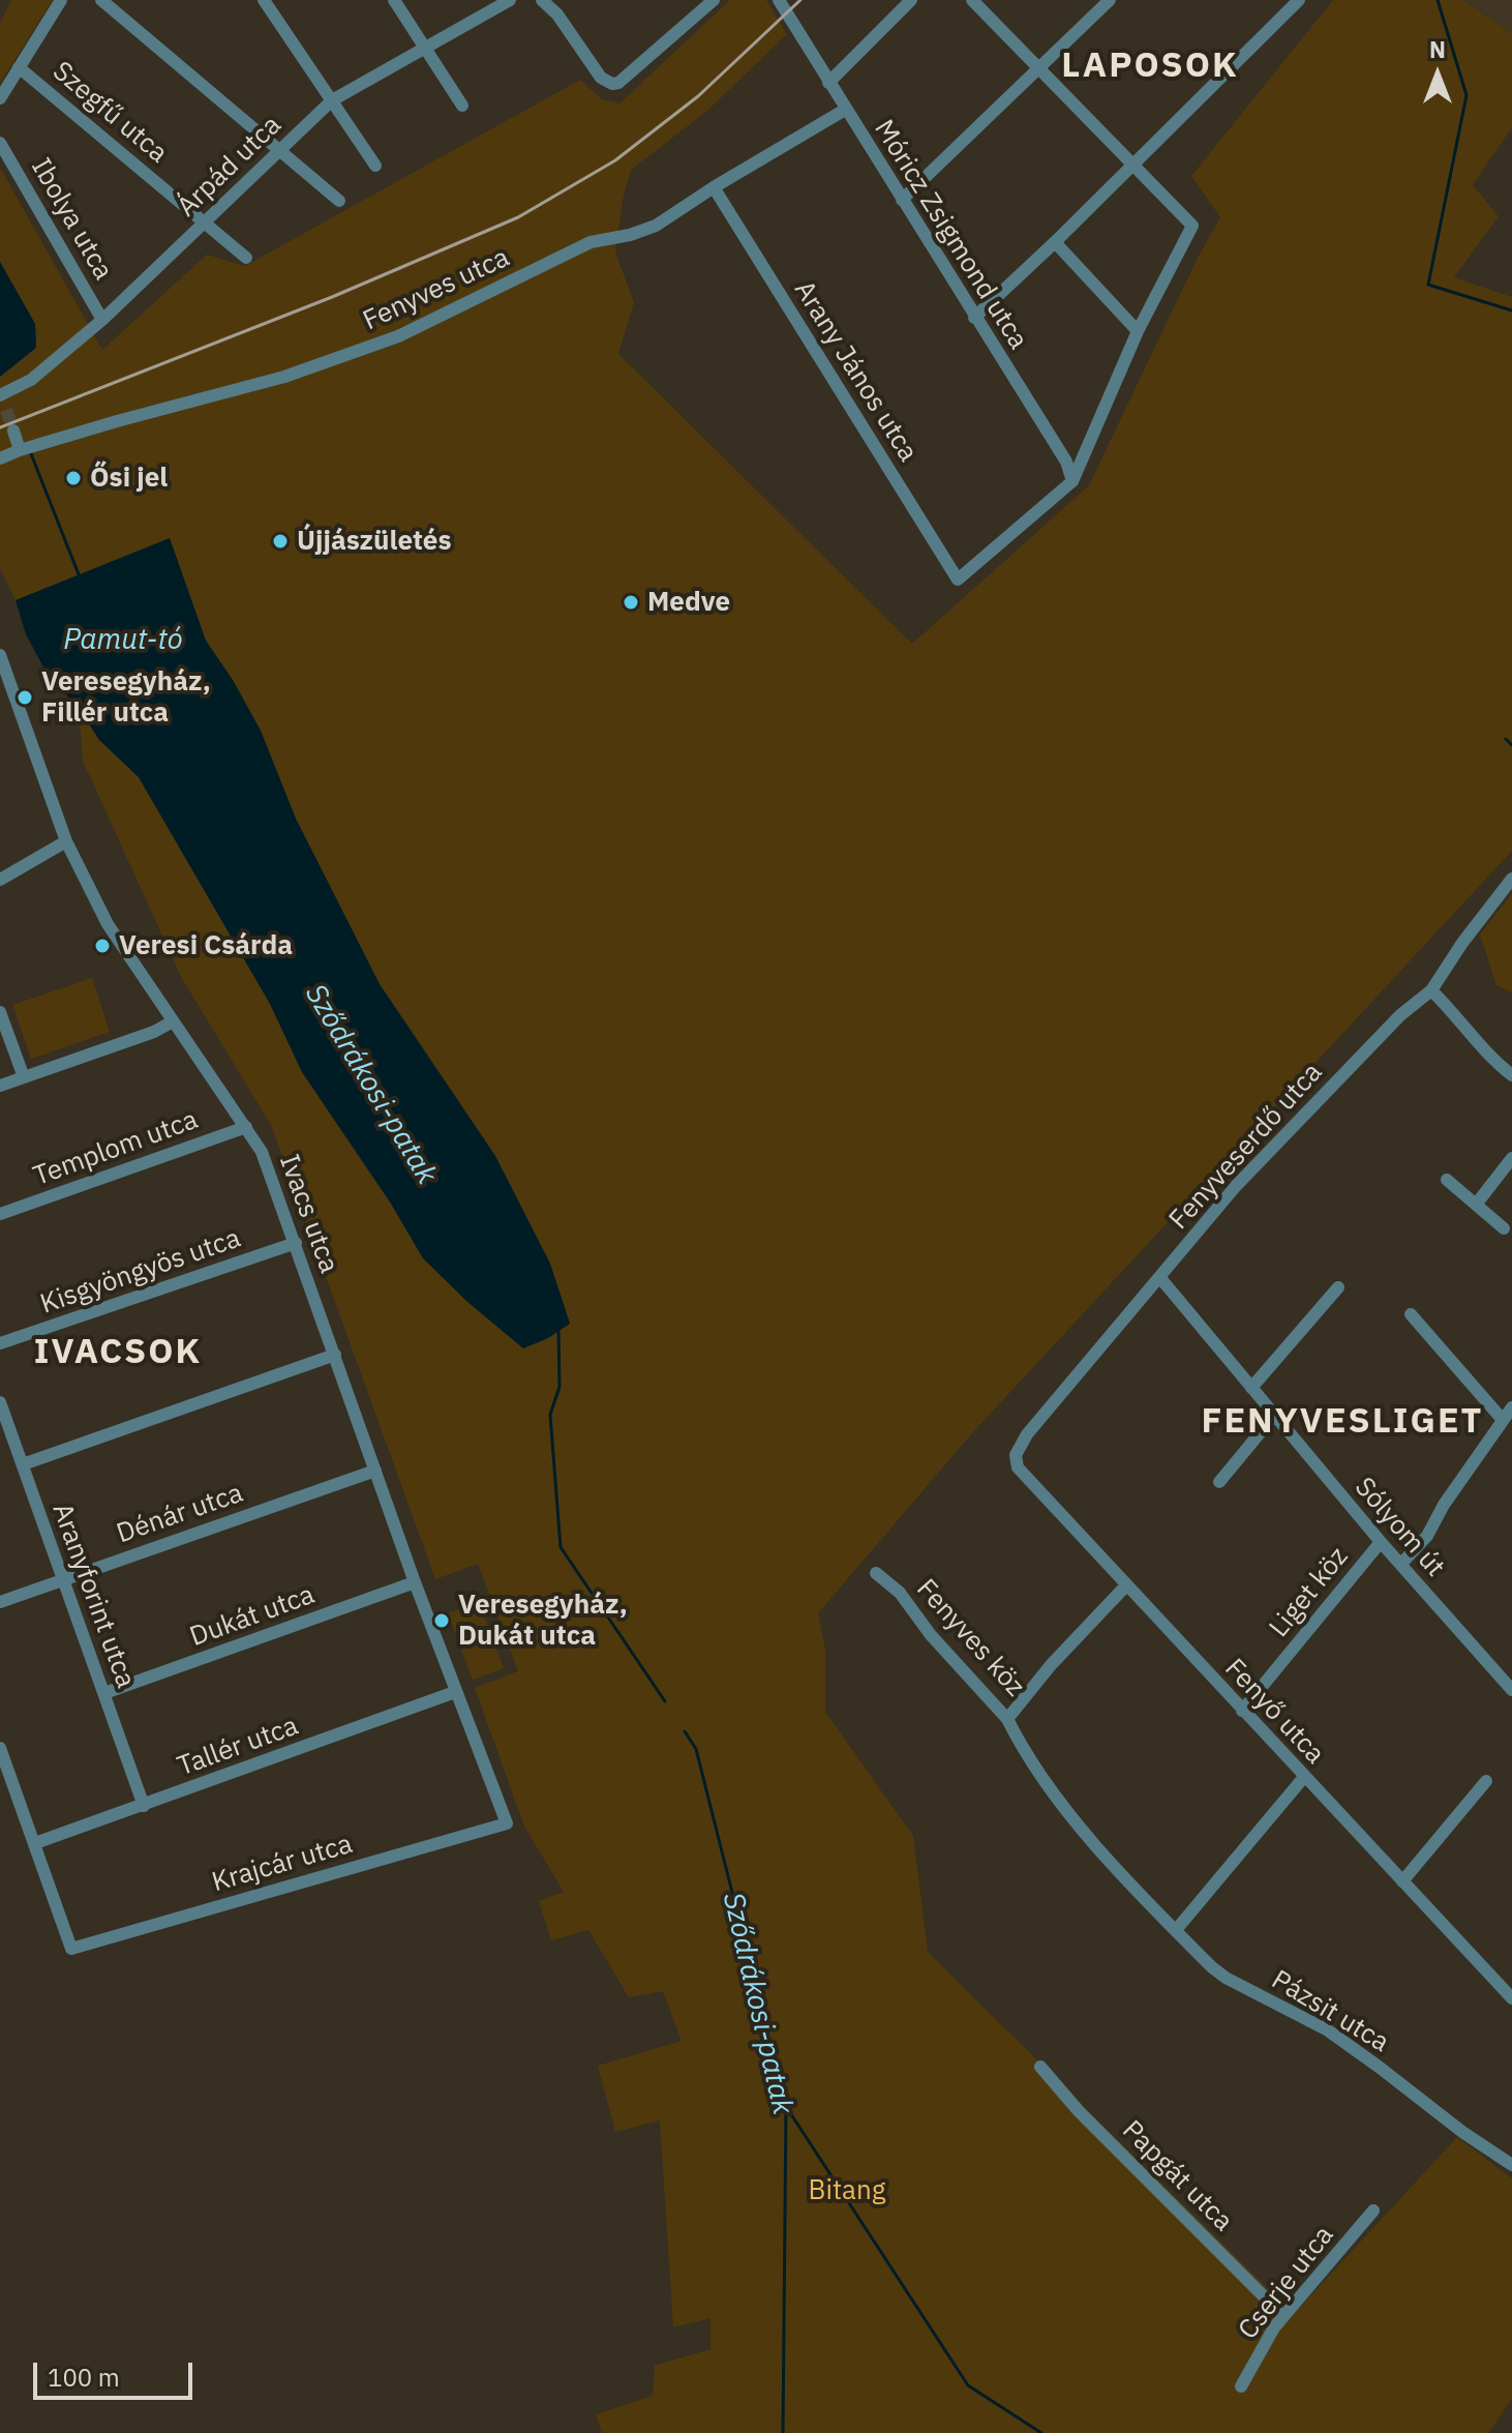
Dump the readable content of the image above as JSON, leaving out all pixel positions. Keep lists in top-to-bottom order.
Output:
{
  "streets": {
    "street": [
      "Szegfű utca",
      "Árpád utca",
      "Ibolya utca",
      "Móricz Zsigmond utca",
      "Fenyves utca",
      "Arany János utca",
      "Fenyveserdő utca",
      "Templom utca",
      "Ivacs utca",
      "Kisgyöngyös utca",
      "Dénár utca",
      "Sólyom út",
      "Liget köz",
      "Aranyforint utca",
      "Dukát utca",
      "Fenyves köz",
      "Fenyő utca",
      "Tallér utca",
      "Krajcár utca",
      "Pázsit utca",
      "Papgát utca",
      "Cserje utca"
    ]
  },
  "crossings": [
    ["Szegfű utca", "Árpád utca"],
    ["Árpád utca", "Ibolya utca"],
    ["Móricz Zsigmond utca", "Fenyves utca"],
    ["Móricz Zsigmond utca", "Arany János utca"],
    ["Fenyves utca", "Arany János utca"],
    ["Fenyveserdő utca", "Sólyom út"],
    ["Fenyveserdő utca", "Fenyő utca"],
    ["Templom utca", "Ivacs utca"],
    ["Ivacs utca", "Kisgyöngyös utca"],
    ["Ivacs utca", "Dénár utca"],
    ["Ivacs utca", "Dukát utca"],
    ["Ivacs utca", "Tallér utca"],
    ["Ivacs utca", "Krajcár utca"],
    ["Dénár utca", "Aranyforint utca"],
    ["Sólyom út", "Liget köz"],
    ["Liget köz", "Fenyő utca"],
    ["Aranyforint utca", "Dukát utca"],
    ["Aranyforint utca", "Tallér utca"],
    ["Fenyves köz", "Fenyő utca"],
    ["Fenyves köz", "Pázsit utca"],
    ["Tallér utca", "Krajcár utca"],
    ["Papgát utca", "Cserje utca"]
  ],
  "districts": ["LAPOSOK", "IVACSOK", "FENYVESLIGET"],
  "water": ["Pamut-tó", "Sződrákosi-patak"],
  "parks": ["Bitang"],
  "places": [
    "Ősi jel",
    "Újjászületés",
    "Medve",
    "Veresegyház, Fillér utca",
    "Veresi Csárda",
    "Veresegyház, Dukát utca"
  ],
  "scale_bar": "100 m",
  "north": "top"
}
